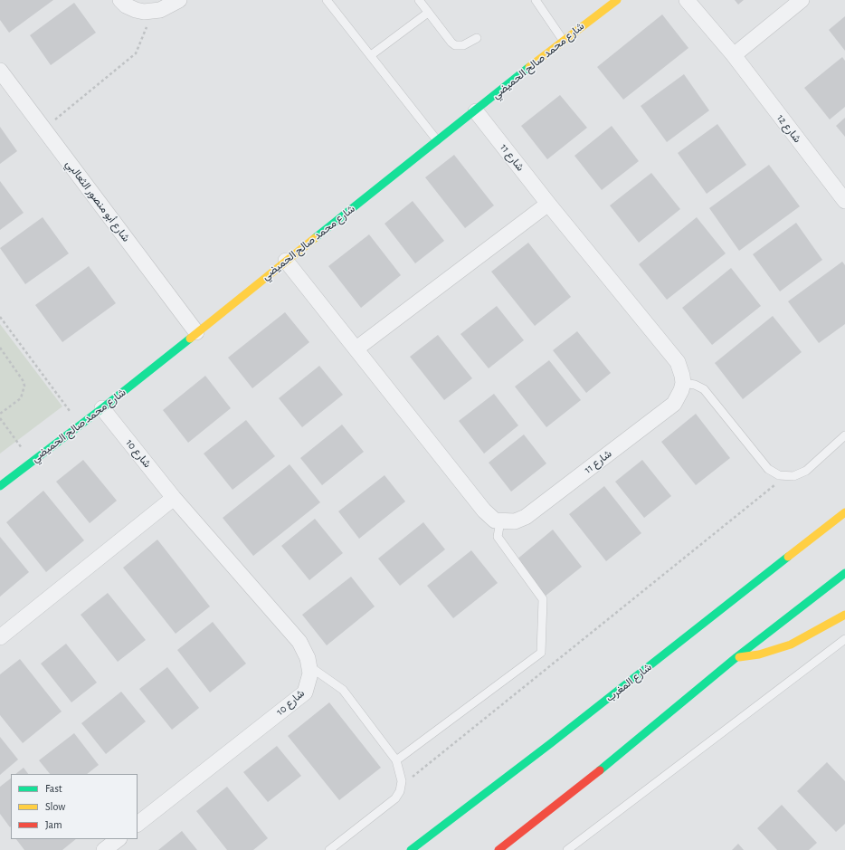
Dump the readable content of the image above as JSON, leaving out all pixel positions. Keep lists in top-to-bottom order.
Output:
{
  "streets": {
    "main road": ["شارع محمد صالح الحميضي", "شارع المغرب"],
    "street": [
      "شارع 12",
      "شارع 11",
      "شارع أبو منصور الثعالبي",
      "شارع 10"
    ]
  },
  "crossings": [
    ["شارع محمد صالح الحميضي", "شارع 11"],
    ["شارع محمد صالح الحميضي", "شارع أبو منصور الثعالبي"],
    ["شارع محمد صالح الحميضي", "شارع 10"]
  ],
  "legend": ["Fast", "Slow", "Jam"]
}
